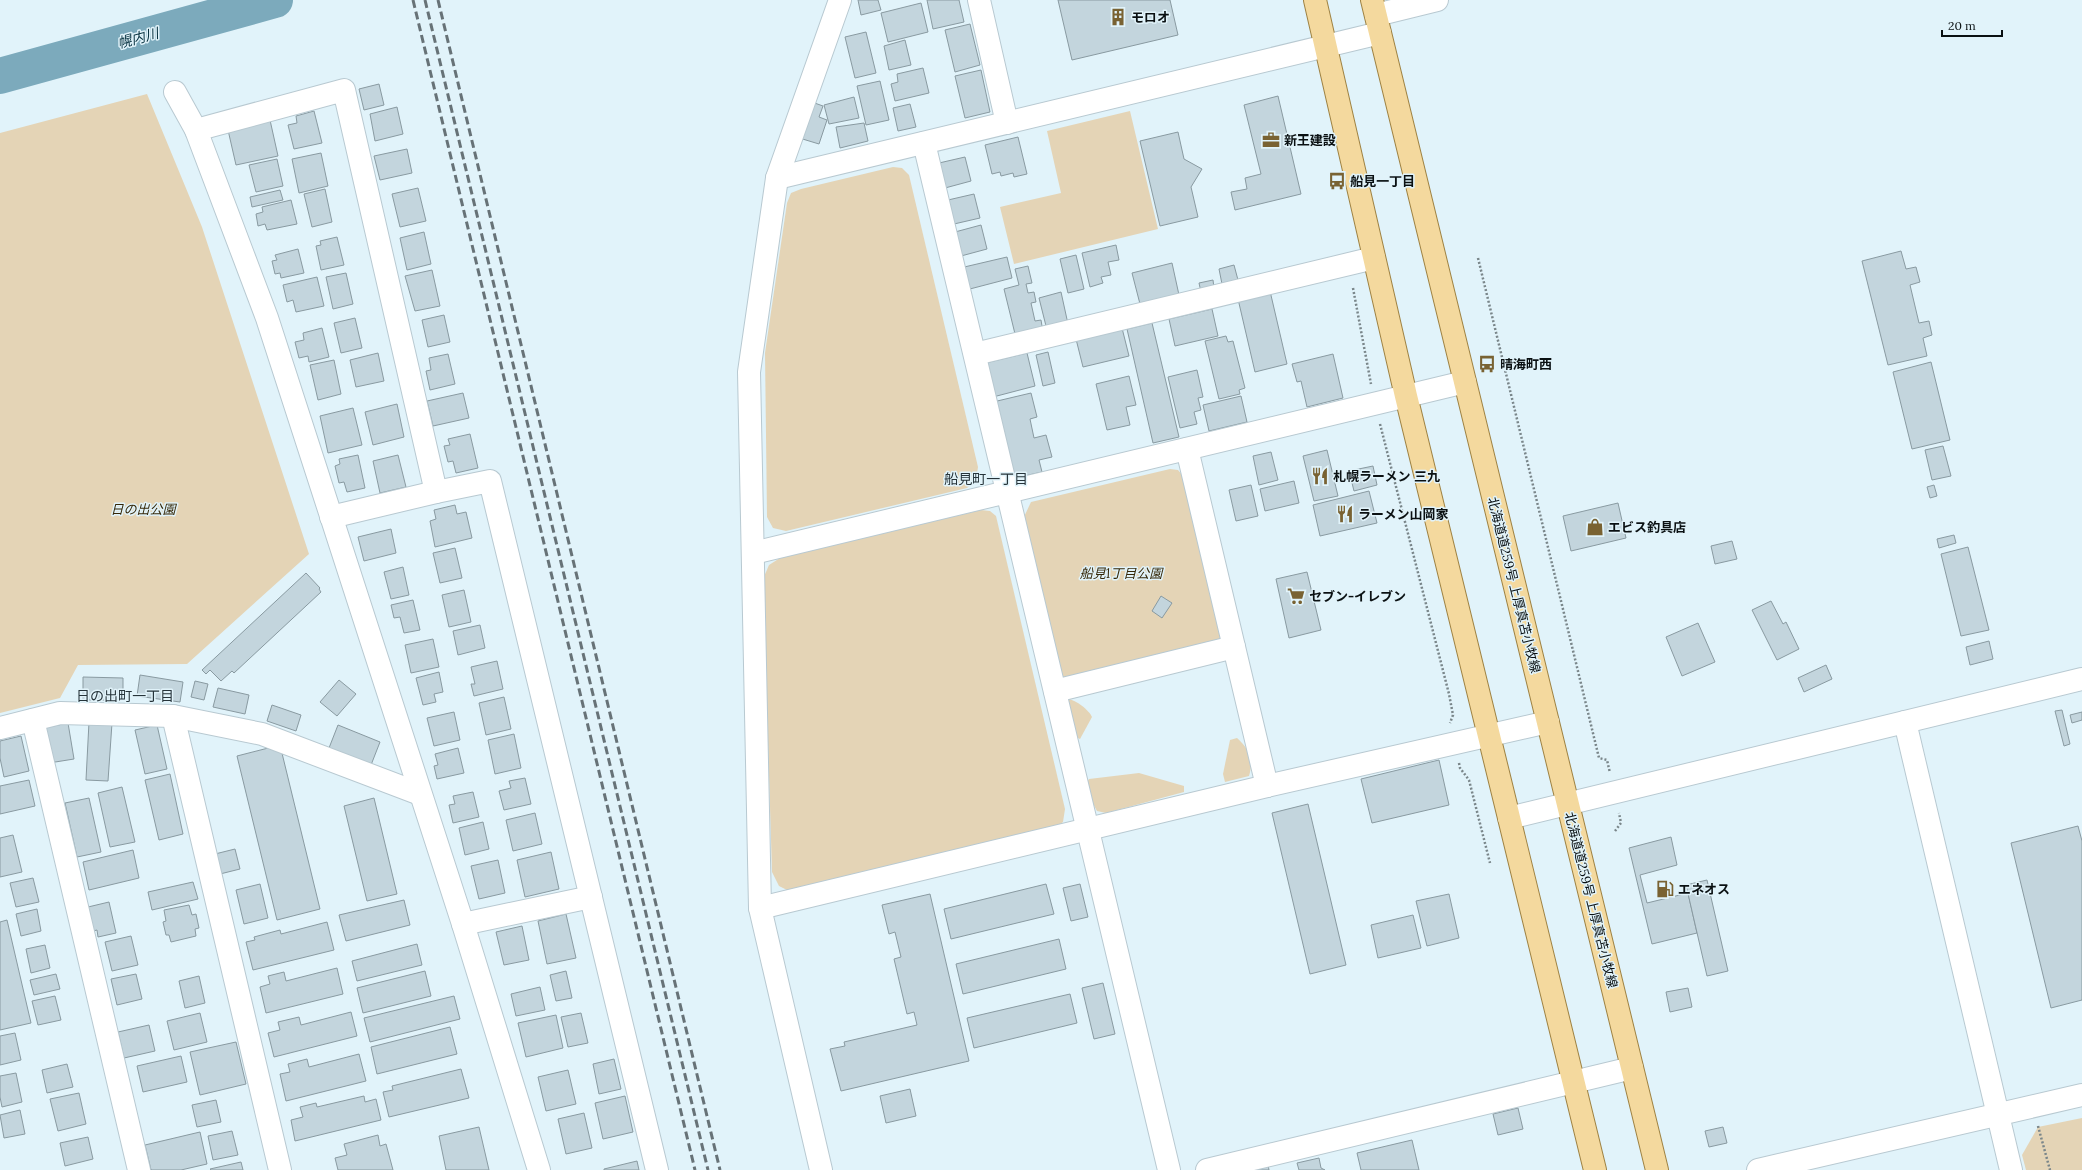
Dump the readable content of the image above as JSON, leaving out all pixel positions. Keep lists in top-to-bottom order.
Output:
{
  "streets": {
    "main road": ["北海道道259号 上厚真苫小牧線"]
  },
  "districts": ["船見町一丁目", "日の出町一丁目"],
  "water": ["幌内川"],
  "parks": ["日の出公園", "船見1丁目公園"],
  "places": {
    "building": ["モロオ"],
    "office": ["新王建設"],
    "bus stop": ["船見一丁目", "晴海町西"],
    "restaurant": ["札幌ラーメン 三九", "ラーメン山岡家"],
    "shop": ["エビス釣具店"],
    "supermarket": ["セブン-イレブン"],
    "fuel station": ["エネオス"]
  },
  "scale_bar": "20 m"
}
